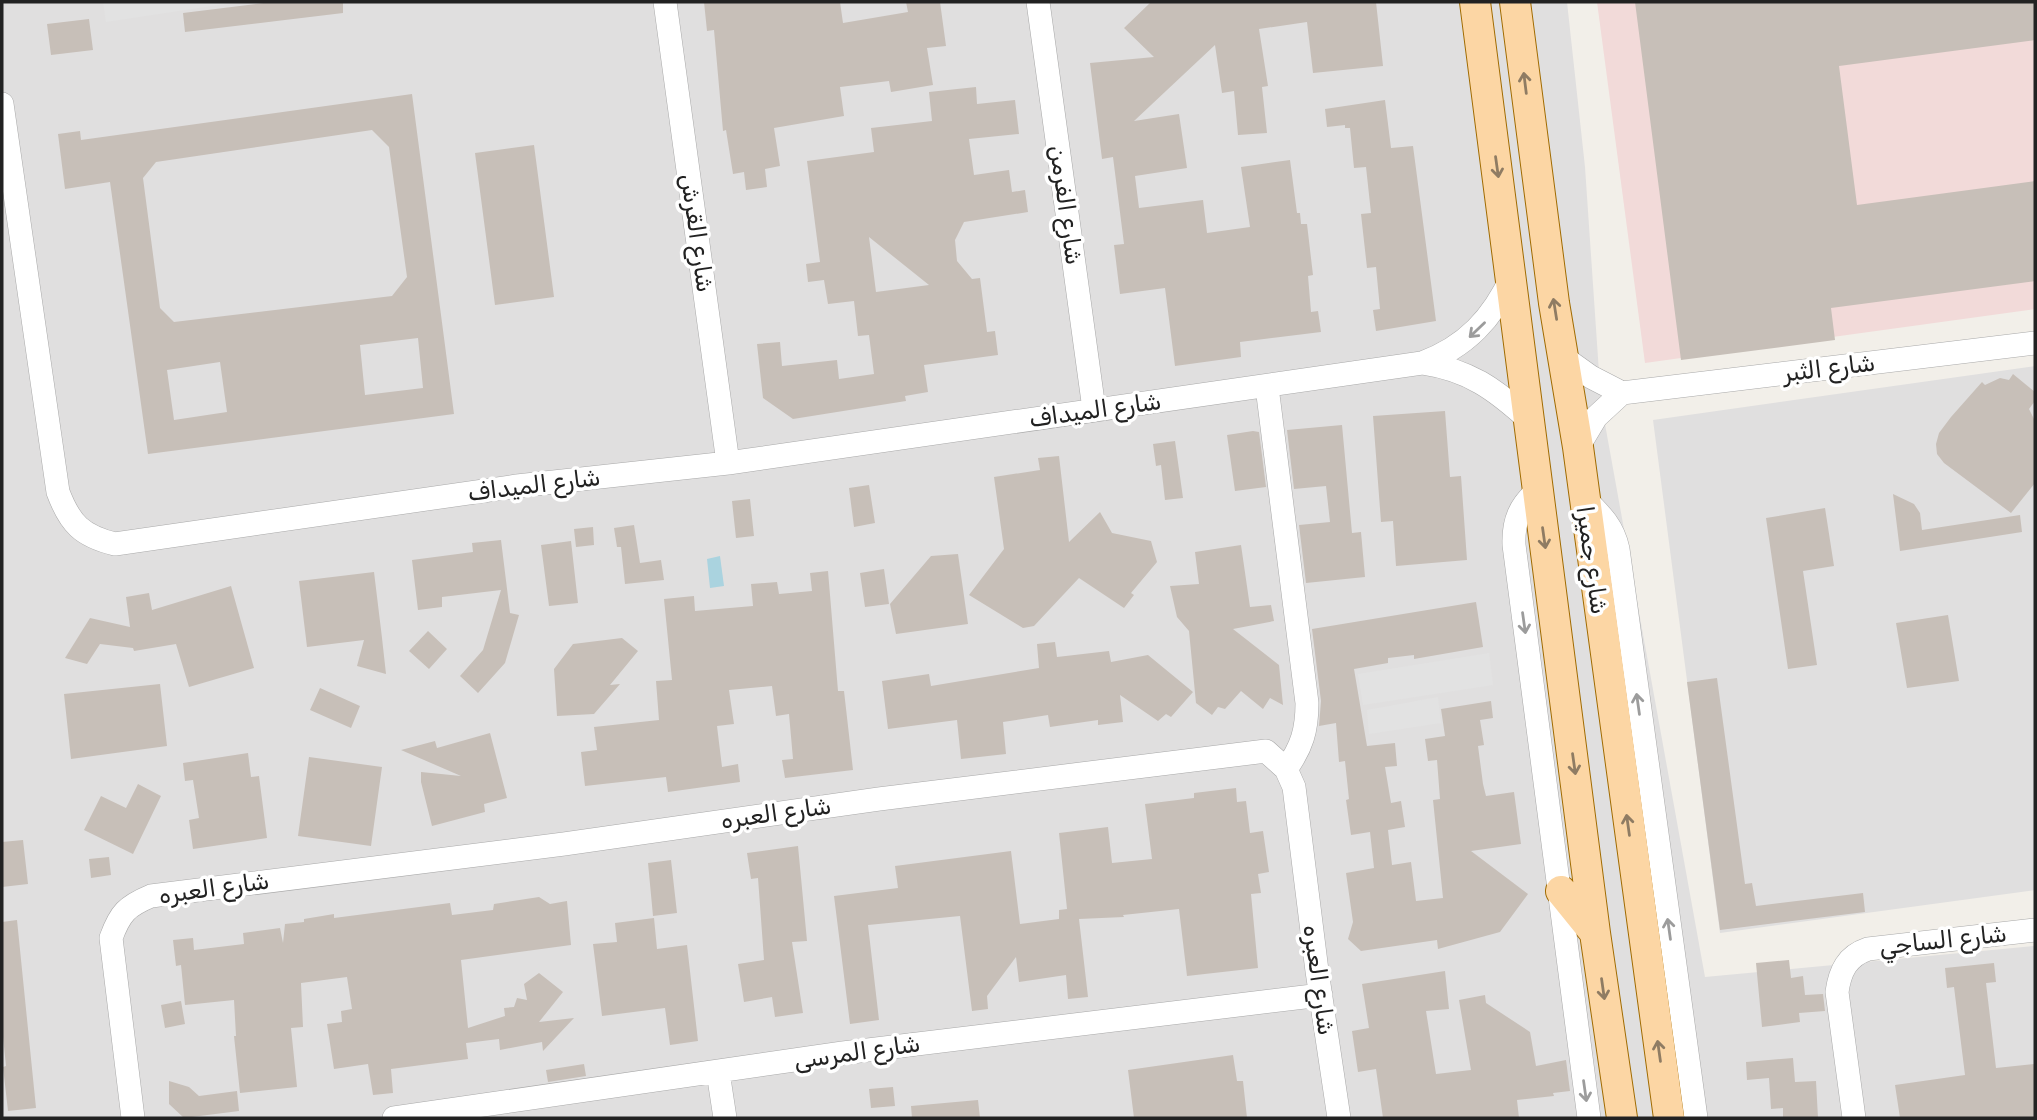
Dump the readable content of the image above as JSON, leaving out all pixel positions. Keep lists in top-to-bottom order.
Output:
{
  "streets": {
    "main road": ["شارع جميرا"],
    "street": [
      "شارع الفرمن",
      "شارع القرش",
      "شارع الثبر",
      "شارع الميداف",
      "شارع العبره",
      "شارع الساجي",
      "شارع المرسى"
    ]
  },
  "crossings": [
    ["شارع الفرمن", "شارع الميداف"],
    ["شارع القرش", "شارع الميداف"],
    ["شارع الميداف", "شارع جميرا"],
    ["شارع العبره", "شارع المرسى"]
  ]
}
